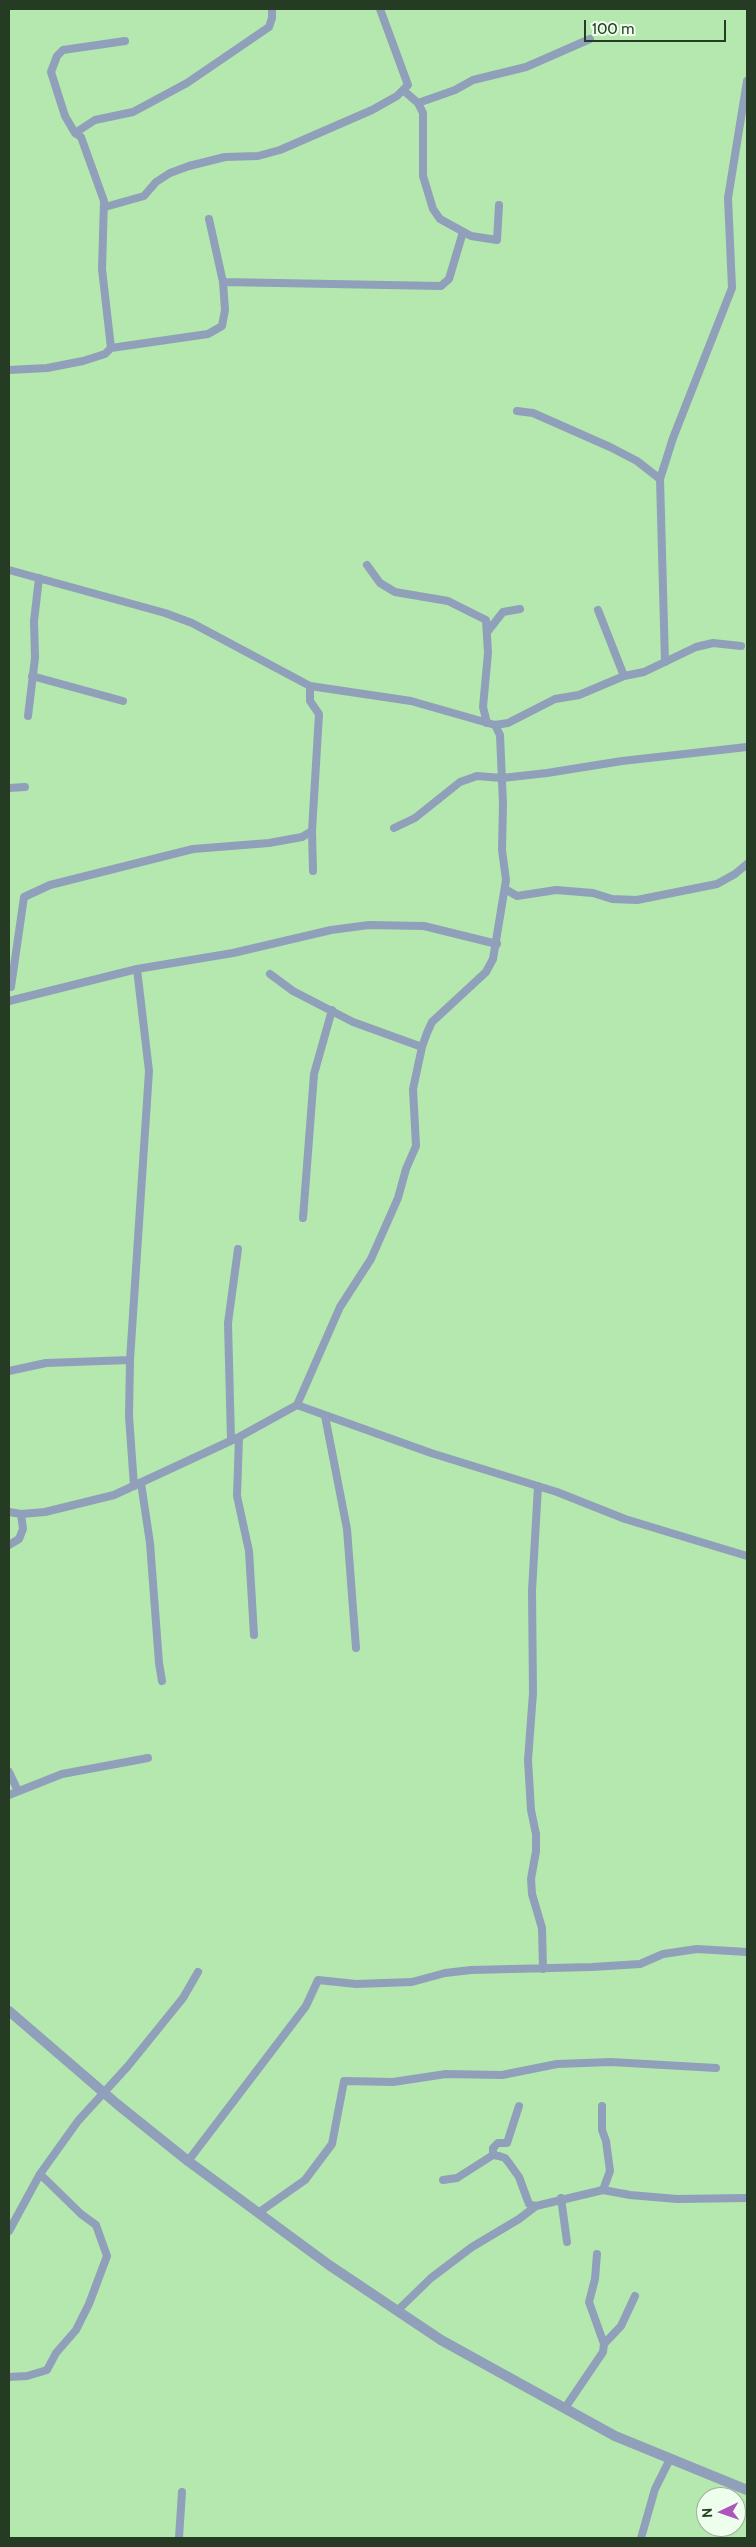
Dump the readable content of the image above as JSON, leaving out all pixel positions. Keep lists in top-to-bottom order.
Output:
{
  "scale_bar": "100 m",
  "north": "left"
}
